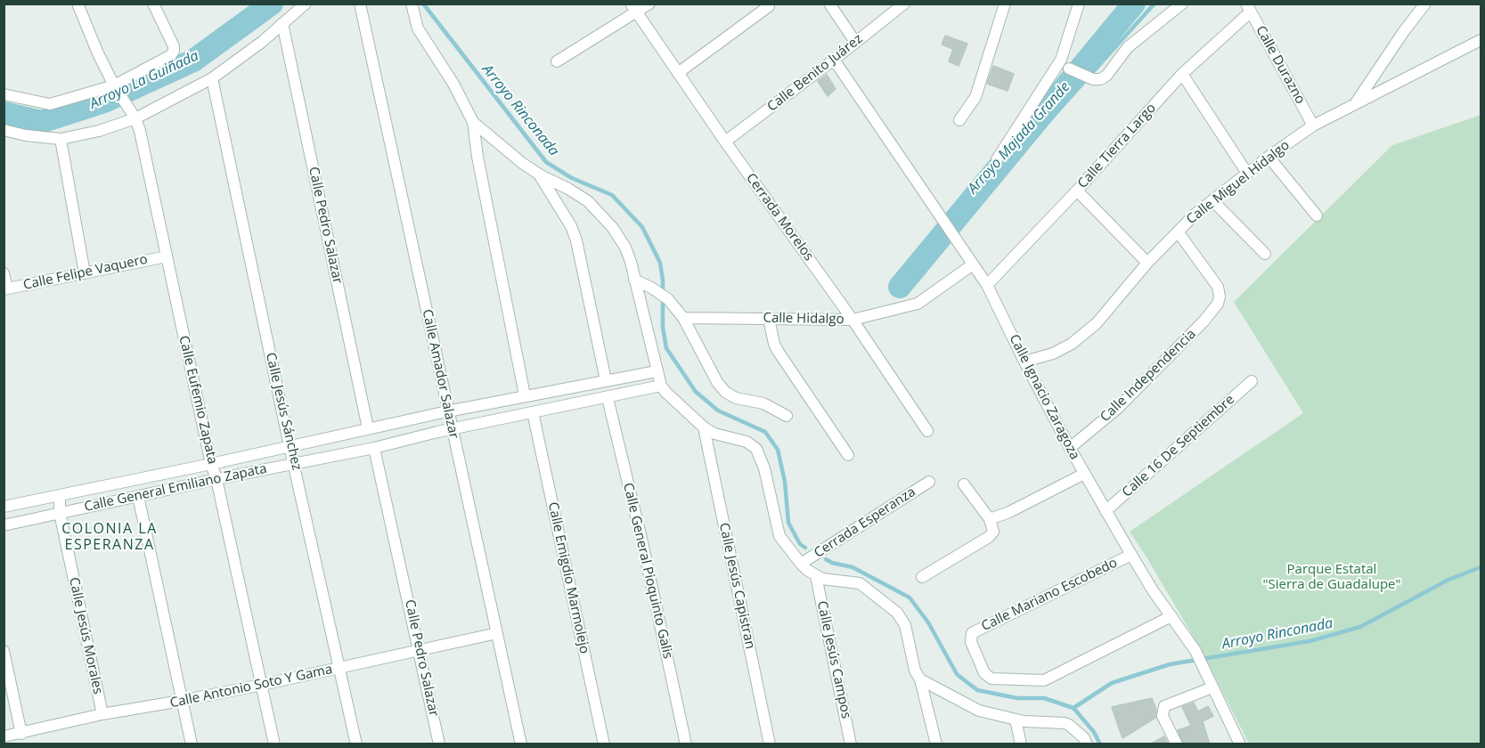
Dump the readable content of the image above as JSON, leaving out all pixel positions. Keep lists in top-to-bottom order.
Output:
{
  "streets": {
    "street": [
      "Calle Durazno",
      "Calle Benito Juárez",
      "Calle Tierra Largo",
      "Calle Miguel Hidalgo",
      "Cerrada Morelos",
      "Calle Pedro Salazar",
      "Calle Felipe Vaquero",
      "Calle Hidalgo",
      "Calle Amador Salazar",
      "Calle Independencia",
      "Calle Ignacio Zaragoza",
      "Calle Eufemio Zapata",
      "Calle Jesús Sánchez",
      "Calle 16 De Septiembre",
      "Calle General Emiliano Zapata",
      "Cerrada Esperanza",
      "Calle General Pioquinto Galis",
      "Calle Emigdio Marmolejo",
      "Calle Jesús Capistran",
      "Calle Mariano Escobedo",
      "Calle Jesús Morales",
      "Calle Jesús Campos",
      "Calle Antonio Soto Y Gama"
    ]
  },
  "crossings": [
    ["Calle Durazno", "Calle Tierra Largo"],
    ["Calle Durazno", "Calle Miguel Hidalgo"],
    ["Calle Benito Juárez", "Cerrada Morelos"],
    ["Calle Benito Juárez", "Calle Ignacio Zaragoza"],
    ["Calle Tierra Largo", "Calle Ignacio Zaragoza"],
    ["Calle Miguel Hidalgo", "Calle Independencia"],
    ["Calle Miguel Hidalgo", "Calle Ignacio Zaragoza"],
    ["Cerrada Morelos", "Calle Hidalgo"],
    ["Calle Pedro Salazar", "Calle General Emiliano Zapata"],
    ["Calle Pedro Salazar", "Calle Antonio Soto Y Gama"],
    ["Calle Felipe Vaquero", "Calle Eufemio Zapata"],
    ["Calle Hidalgo", "Calle Ignacio Zaragoza"],
    ["Calle Amador Salazar", "Calle General Emiliano Zapata"],
    ["Calle Amador Salazar", "Calle Antonio Soto Y Gama"],
    ["Calle Independencia", "Calle Ignacio Zaragoza"],
    ["Calle Ignacio Zaragoza", "Calle 16 De Septiembre"],
    ["Calle Ignacio Zaragoza", "Calle Mariano Escobedo"],
    ["Calle Eufemio Zapata", "Calle General Emiliano Zapata"],
    ["Calle Eufemio Zapata", "Calle Antonio Soto Y Gama"],
    ["Calle Jesús Sánchez", "Calle General Emiliano Zapata"],
    ["Calle Jesús Sánchez", "Calle Antonio Soto Y Gama"],
    ["Calle General Emiliano Zapata", "Calle General Pioquinto Galis"],
    ["Calle General Emiliano Zapata", "Calle Emigdio Marmolejo"],
    ["Calle General Emiliano Zapata", "Calle Jesús Morales"],
    ["Calle Jesús Morales", "Calle Antonio Soto Y Gama"]
  ],
  "districts": ["COLONIA LA ESPERANZA"],
  "water": ["Arroyo La Guiñada", "Arroyo Rinconada", "Arroyo Majada Grande"],
  "parks": ["Parque Estatal \"Sierra de Guadalupe\""]
}
